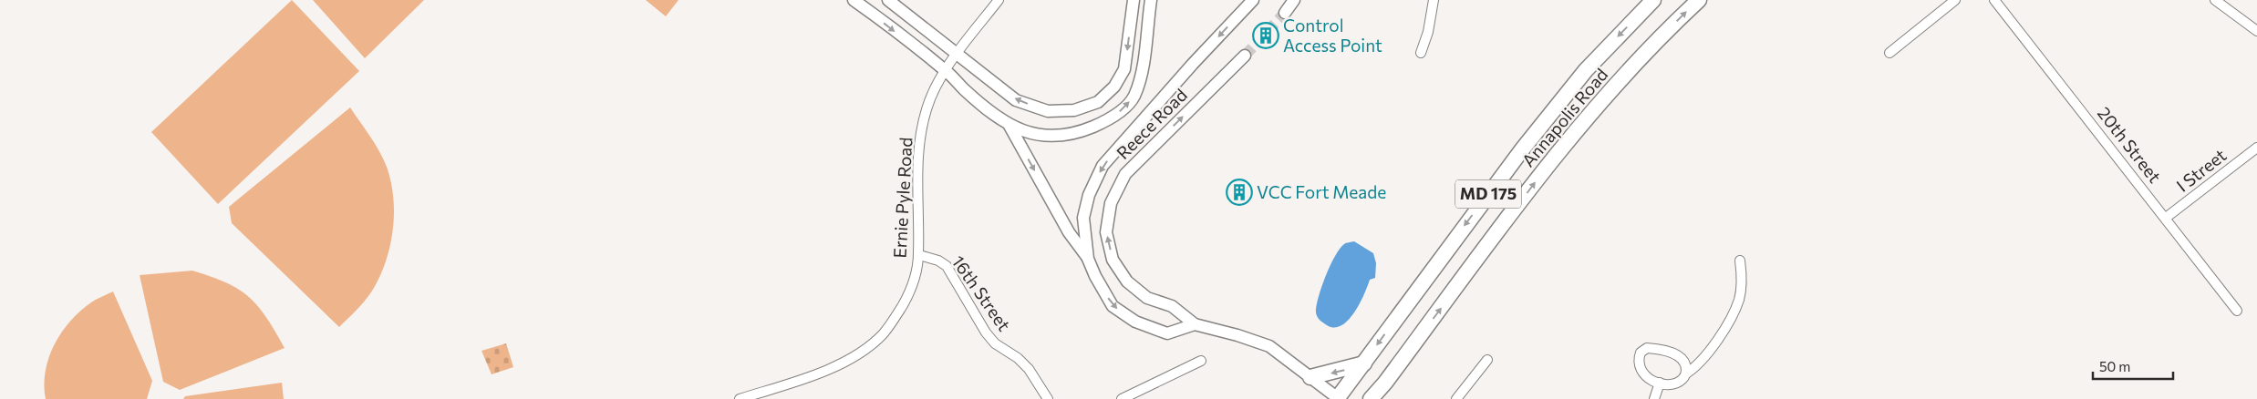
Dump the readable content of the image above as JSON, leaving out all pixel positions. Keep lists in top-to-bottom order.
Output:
{
  "streets": {
    "main road": ["Annapolis Road", "MD 175"],
    "street": [
      "Reece Road",
      "20th Street",
      "I Street",
      "Ernie Pyle Road",
      "16th Street"
    ]
  },
  "crossings": [
    ["Annapolis Road", "Reece Road"],
    ["Reece Road", "Ernie Pyle Road"],
    ["20th Street", "I Street"],
    ["Ernie Pyle Road", "16th Street"]
  ],
  "places": {
    "building": ["Control Access Point", "VCC Fort Meade"]
  },
  "scale_bar": "50 m"
}
